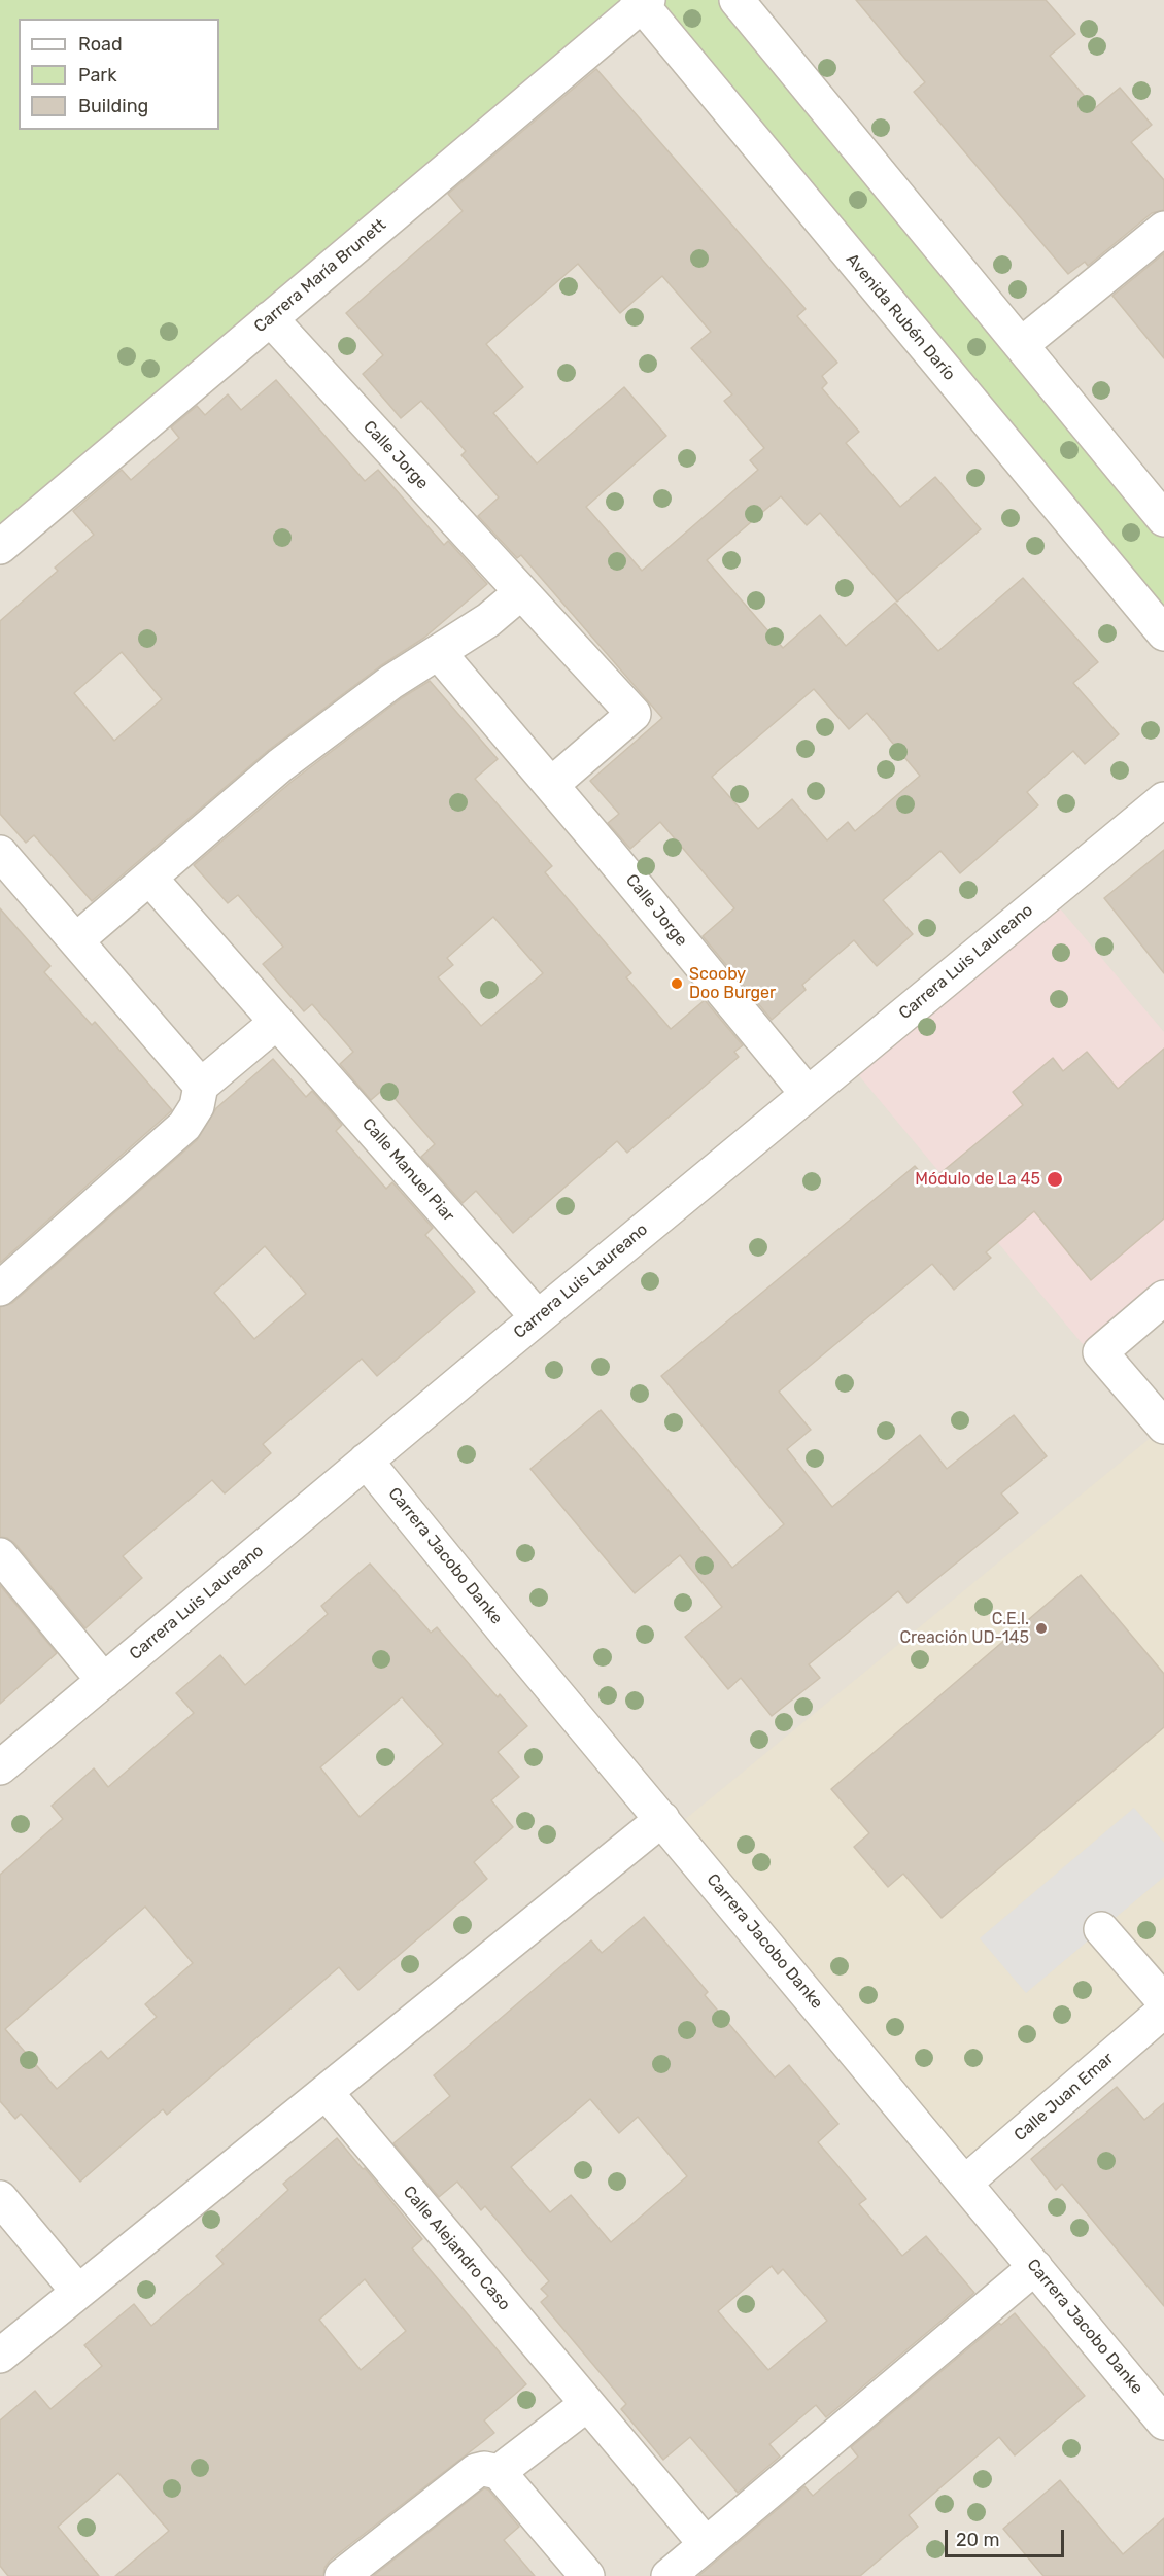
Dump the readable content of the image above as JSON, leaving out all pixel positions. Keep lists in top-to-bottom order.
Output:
{
  "streets": {
    "street": [
      "Carrera María Brunett",
      "Avenida Rubén Darío",
      "Calle Jorge",
      "Carrera Luis Laureano",
      "Calle Manuel Piar",
      "Carrera Jacobo Danke",
      "Calle Juan Emar",
      "Calle Alejandro Caso"
    ]
  },
  "crossings": [
    ["Carrera María Brunett", "Avenida Rubén Darío"],
    ["Carrera María Brunett", "Calle Jorge"],
    ["Calle Jorge", "Carrera Luis Laureano"],
    ["Carrera Luis Laureano", "Calle Manuel Piar"],
    ["Carrera Luis Laureano", "Carrera Jacobo Danke"],
    ["Carrera Jacobo Danke", "Calle Juan Emar"]
  ],
  "places": ["Scooby Doo Burger", "Módulo de La 45", "C.E.I. Creación UD-145"],
  "legend": ["Road", "Park", "Building"],
  "scale_bar": "20 m"
}
